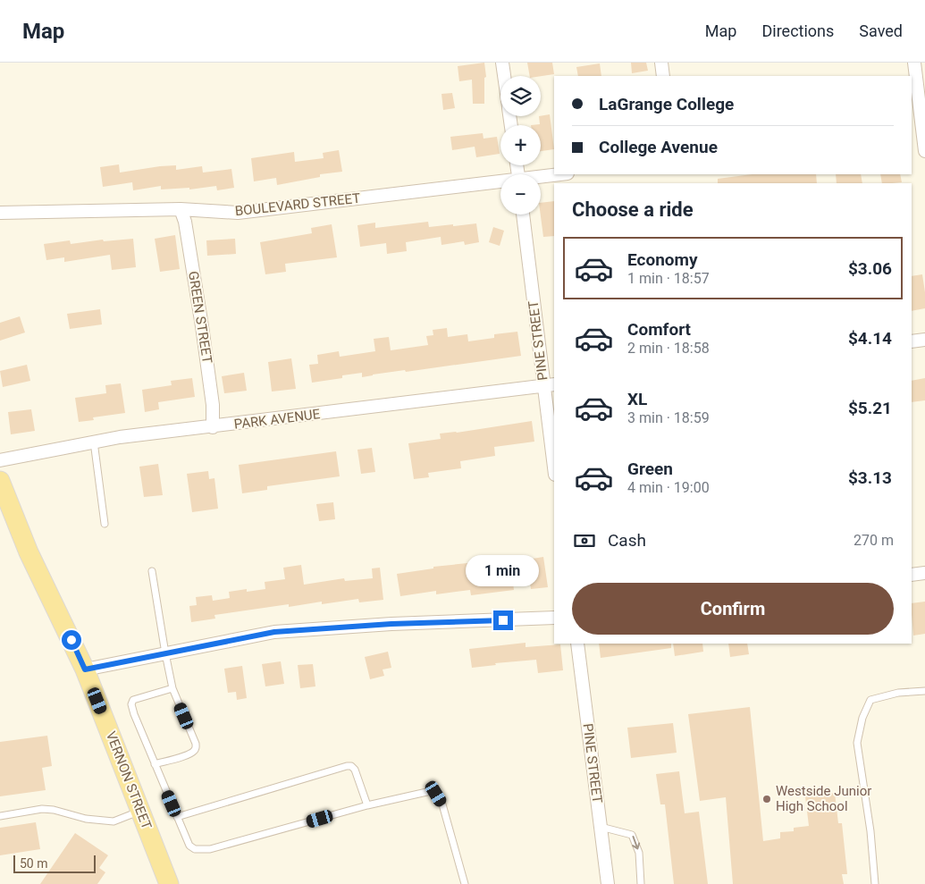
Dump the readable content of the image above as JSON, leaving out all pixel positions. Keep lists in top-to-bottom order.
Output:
{
  "streets": {
    "main road": ["VERNON STREET"],
    "street": [
      "BOULEVARD STREET",
      "GREEN STREET",
      "PINE STREET",
      "PARK AVENUE"
    ]
  },
  "crossings": [
    ["BOULEVARD STREET", "GREEN STREET"],
    ["GREEN STREET", "PARK AVENUE"],
    ["PINE STREET", "PARK AVENUE"]
  ],
  "places": ["Westside Junior High School"],
  "scale_bar": "50 m",
  "page": {
    "header": "Map",
    "nav": ["Map", "Directions", "Saved"],
    "map_buttons": ["+", "−"],
    "banner": ["LaGrange College", "College Avenue"],
    "heading": "Choose a ride",
    "list": [
      {
        "name": "Economy",
        "note": "1 min · 18:57",
        "value": "$3.06"
      },
      {
        "name": "Comfort",
        "note": "2 min · 18:58",
        "value": "$4.14"
      },
      {
        "name": "XL",
        "note": "3 min · 18:59",
        "value": "$5.21"
      },
      {
        "name": "Green",
        "note": "4 min · 19:00",
        "value": "$3.13"
      }
    ],
    "pay": ["Cash", "270 m"],
    "bubble": "1 min",
    "buttons": "Confirm",
    "scale": "50 m"
  }
}
